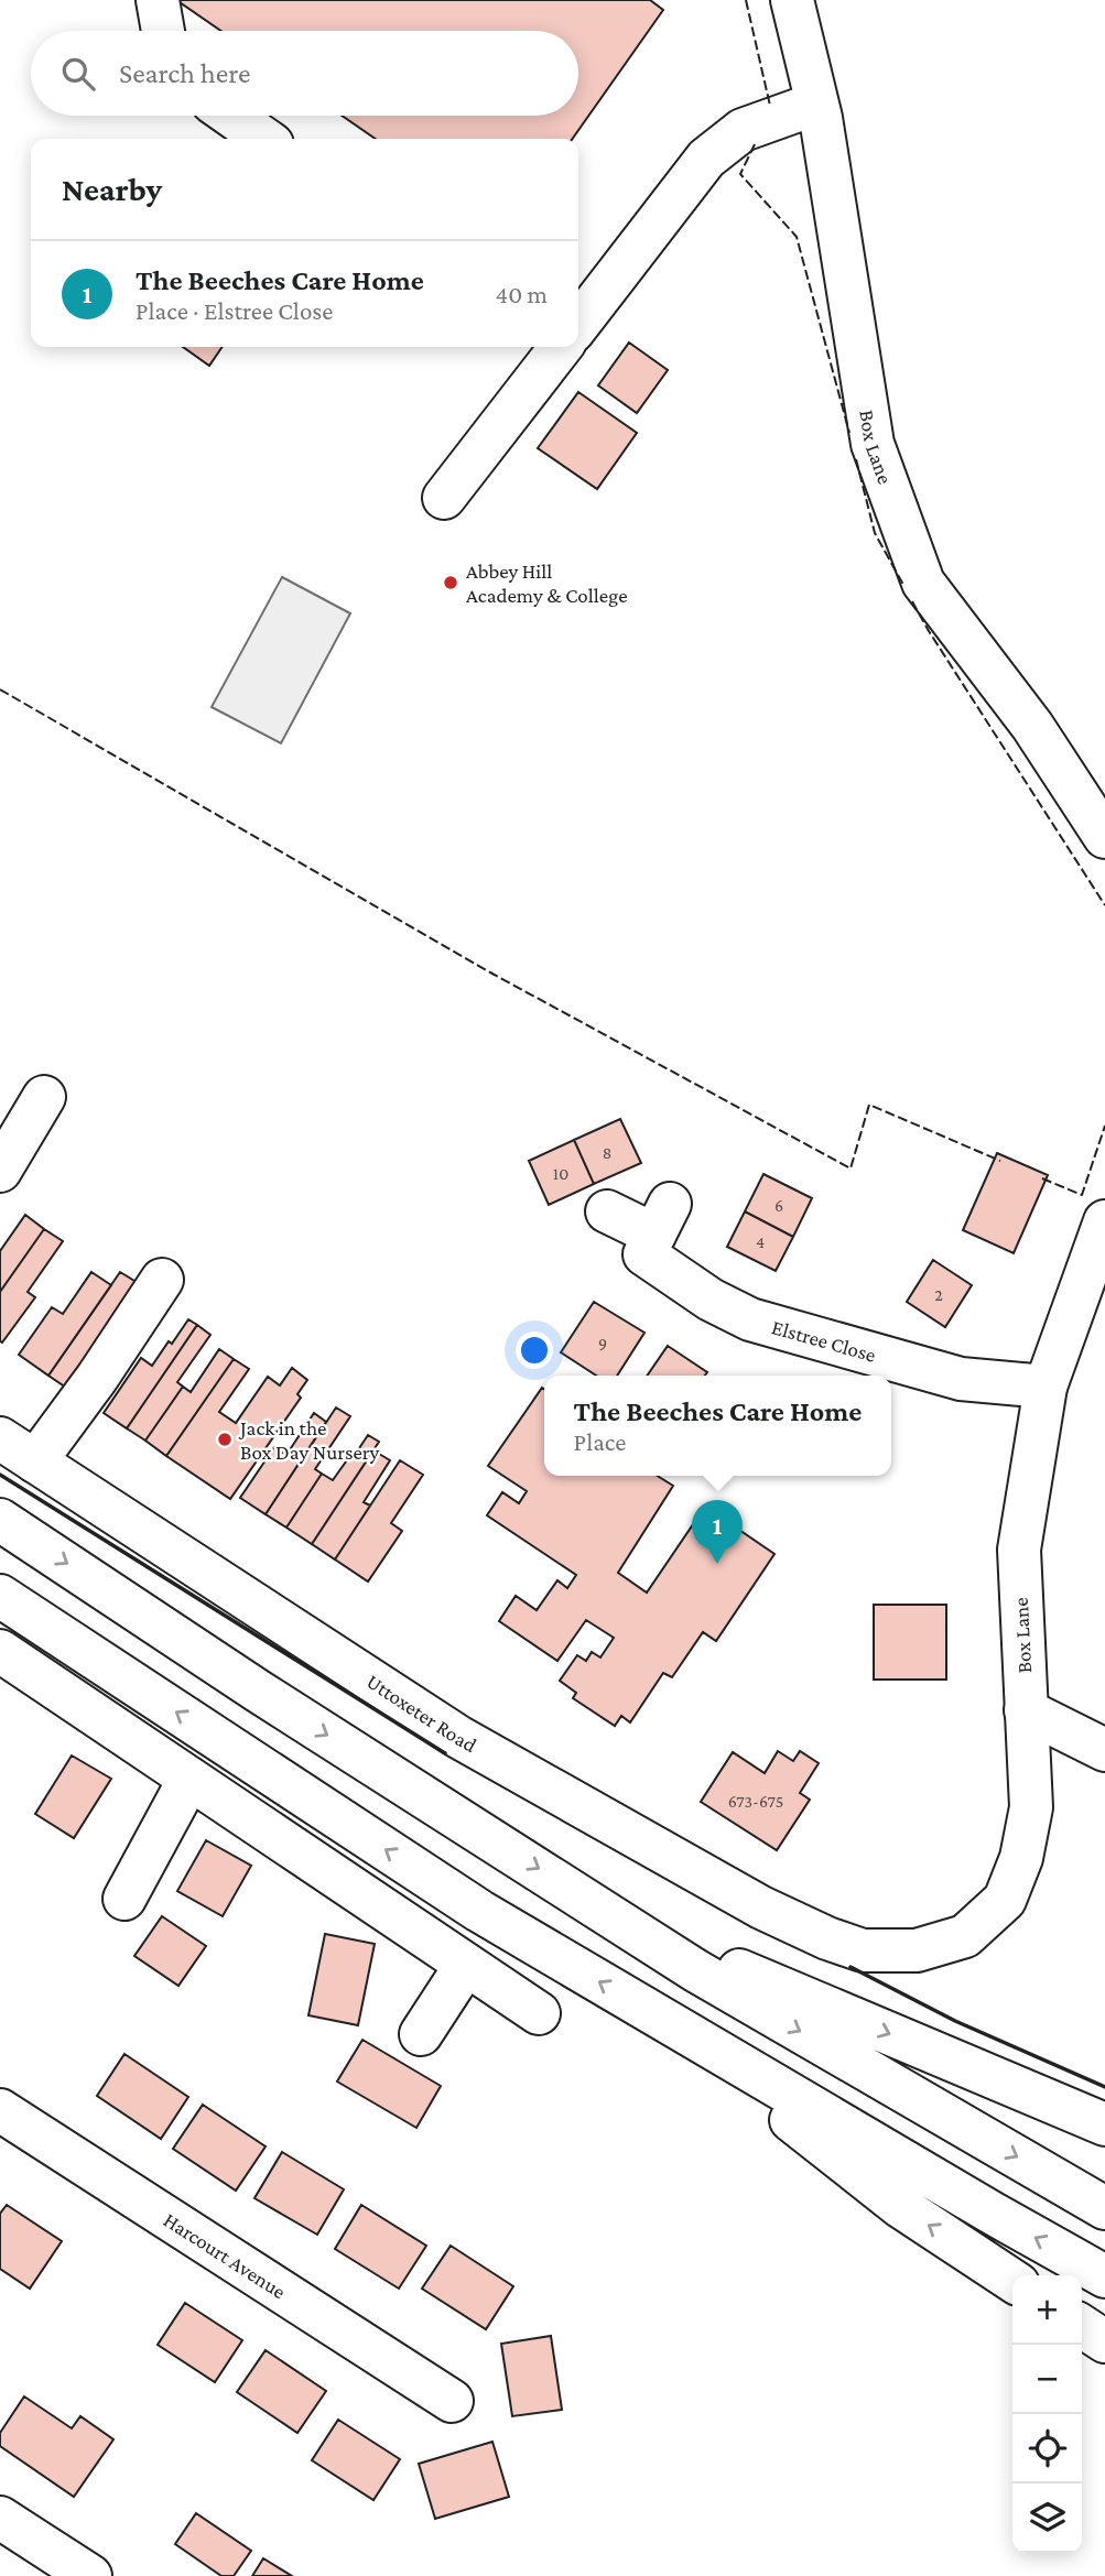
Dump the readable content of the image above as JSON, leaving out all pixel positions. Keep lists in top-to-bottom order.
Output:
{
  "streets": {
    "main road": [
      "Box Lane",
      "Elstree Close",
      "Uttoxeter Road",
      "Harcourt Avenue"
    ]
  },
  "crossings": [
    ["Box Lane", "Elstree Close"],
    ["Box Lane", "Uttoxeter Road"]
  ],
  "places": ["Abbey Hill Academy & College", "Jack in the Box Day Nursery"],
  "house_numbers": [
    "8",
    "10",
    "6",
    "4",
    "2",
    "9",
    "673-675"
  ],
  "page": {
    "search": "Search here",
    "heading": "Nearby",
    "list": [
      {
        "mark": "1",
        "name": "The Beeches Care Home",
        "note": "Place · Elstree Close",
        "value": "40 m"
      }
    ],
    "popup": ["The Beeches Care Home", "Place"],
    "pins": "1",
    "map_buttons": ["+", "−"]
  }
}
